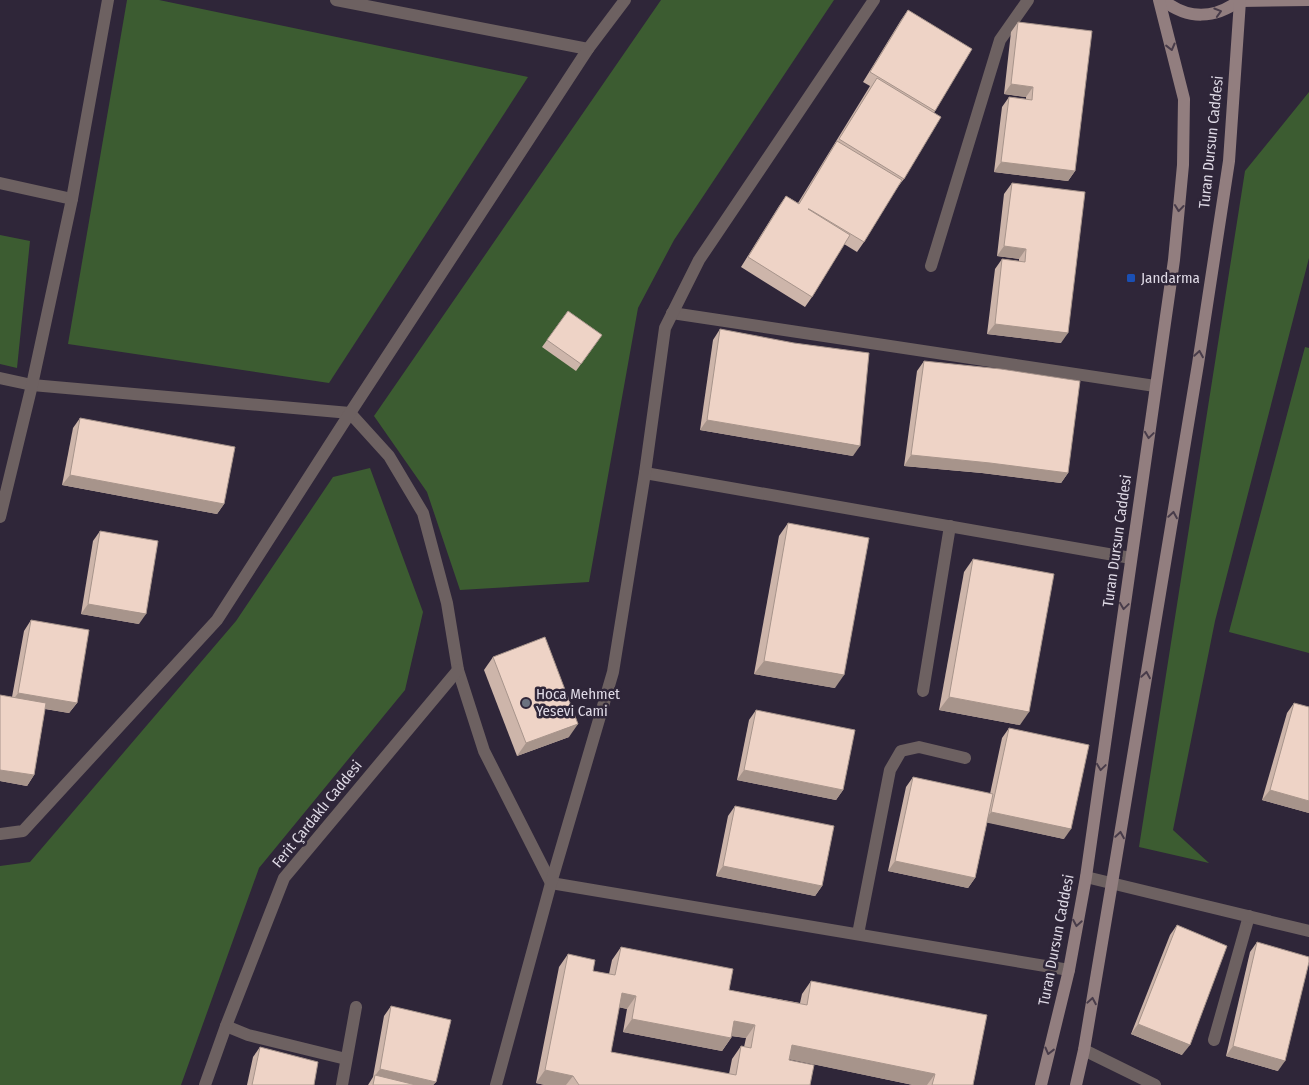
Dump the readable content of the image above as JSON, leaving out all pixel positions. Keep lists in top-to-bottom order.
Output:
{
  "streets": {
    "main road": ["Turan Dursun Caddesi"],
    "street": ["Ferit Çardaklı Caddesi"]
  },
  "places": {
    "transit": ["Jandarma"],
    "other": ["Hoca Mehmet Yesevi Cami"]
  }
}
